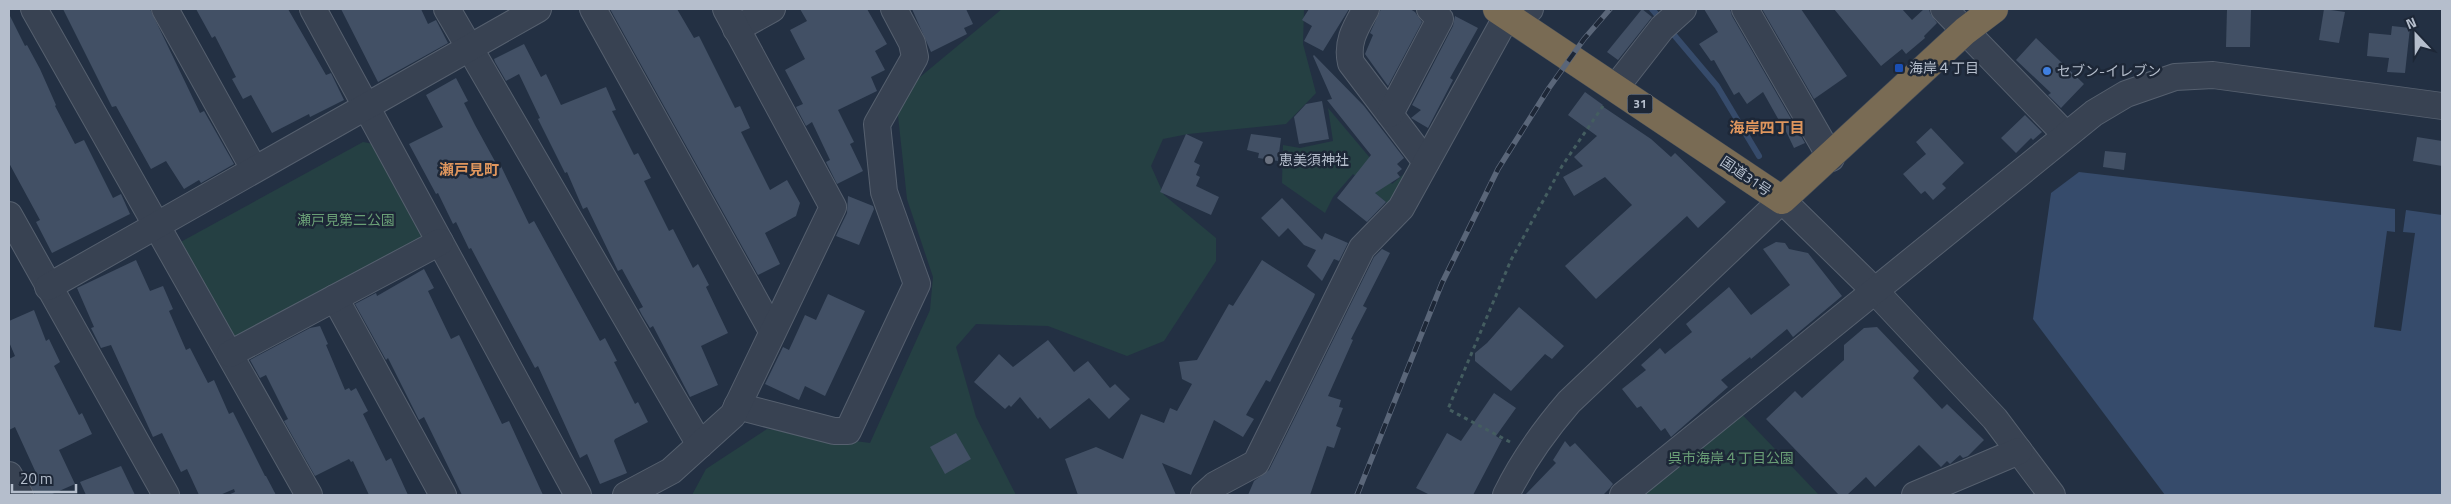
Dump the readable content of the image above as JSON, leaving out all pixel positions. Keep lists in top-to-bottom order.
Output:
{
  "streets": {
    "highway": ["31", "国道31号"]
  },
  "districts": ["海岸四丁目", "瀬戸見町"],
  "parks": ["瀬戸見第二公園", "呉市海岸４丁目公園"],
  "places": {
    "transit": ["海岸４丁目"],
    "other": ["セブン-イレブン", "恵美須神社"]
  },
  "scale_bar": "20 m",
  "north": "top"
}
